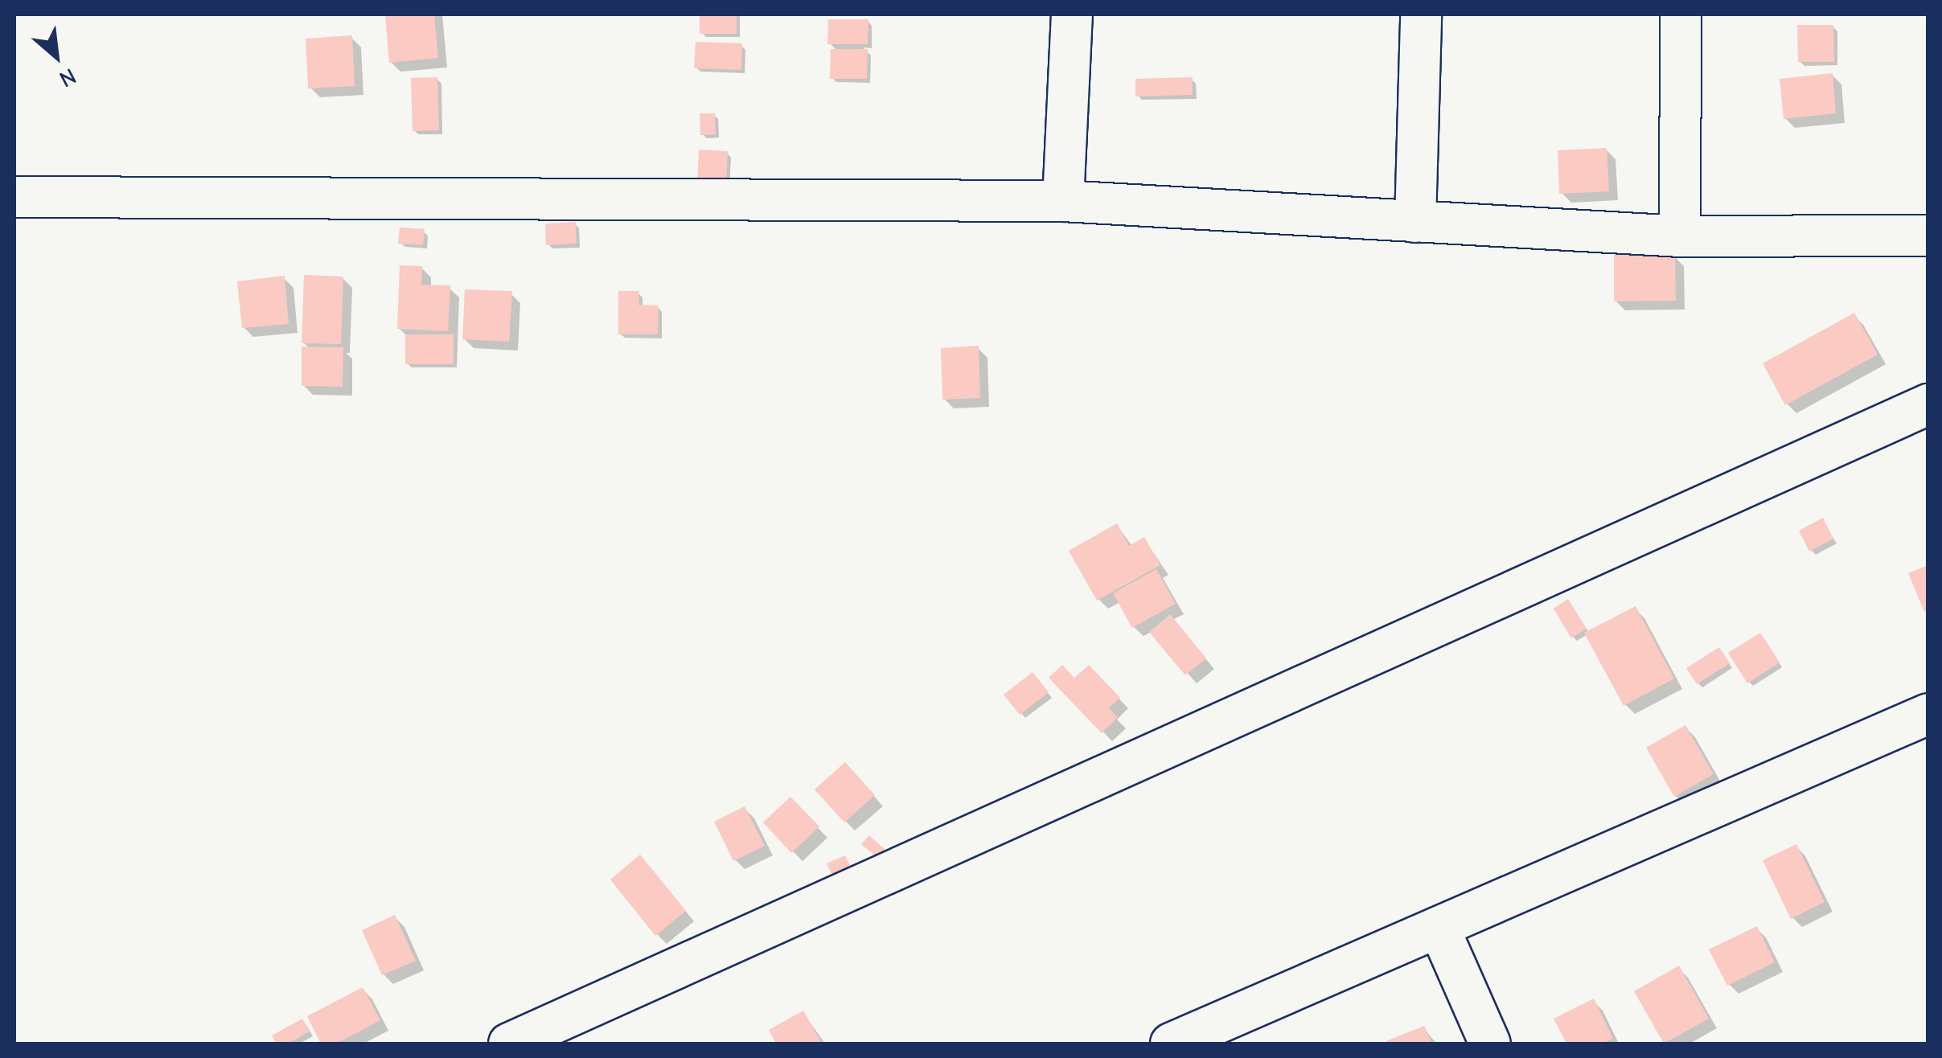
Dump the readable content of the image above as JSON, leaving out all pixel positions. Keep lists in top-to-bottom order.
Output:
{
  "north": "bottom right"
}
